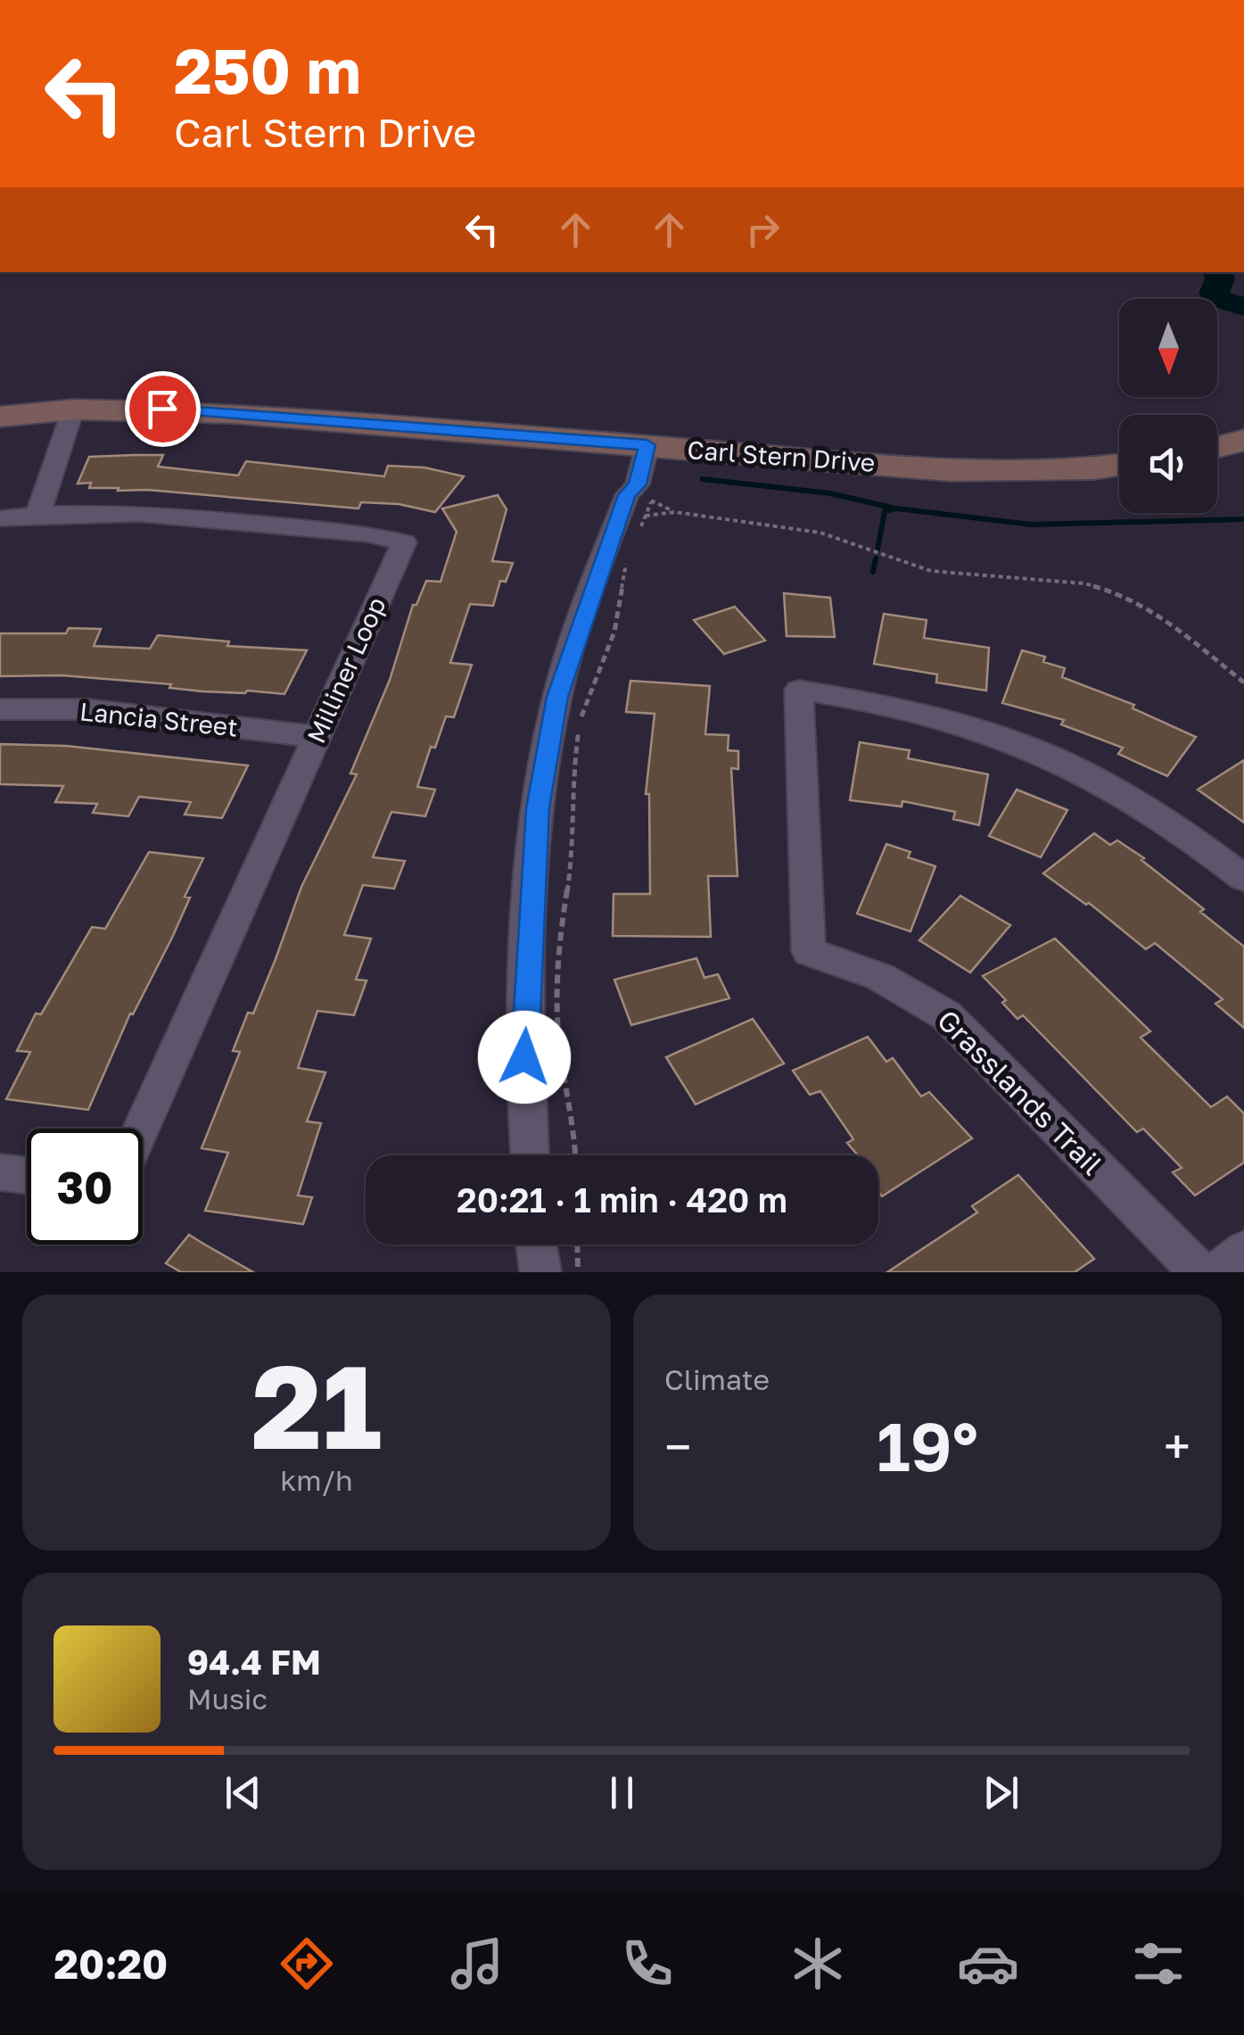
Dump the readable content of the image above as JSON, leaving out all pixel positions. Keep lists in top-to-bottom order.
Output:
{
  "streets": {
    "street": [
      "Carl Stern Drive",
      "Milliner Loop",
      "Lancia Street",
      "Grasslands Trail"
    ]
  },
  "crossings": [
    ["Milliner Loop", "Lancia Street"]
  ],
  "north": "bottom",
  "page": {
    "turn": ["250 m", "Carl Stern Drive"],
    "limit": "30",
    "trip": "20:21 · 1 min · 420 m",
    "tile": [
      ["21", "km/h"],
      "Climate"
    ],
    "heat": ["−", "19°", "+"],
    "song": ["94.4 FM", "Music"],
    "tabs": "20:20"
  }
}
